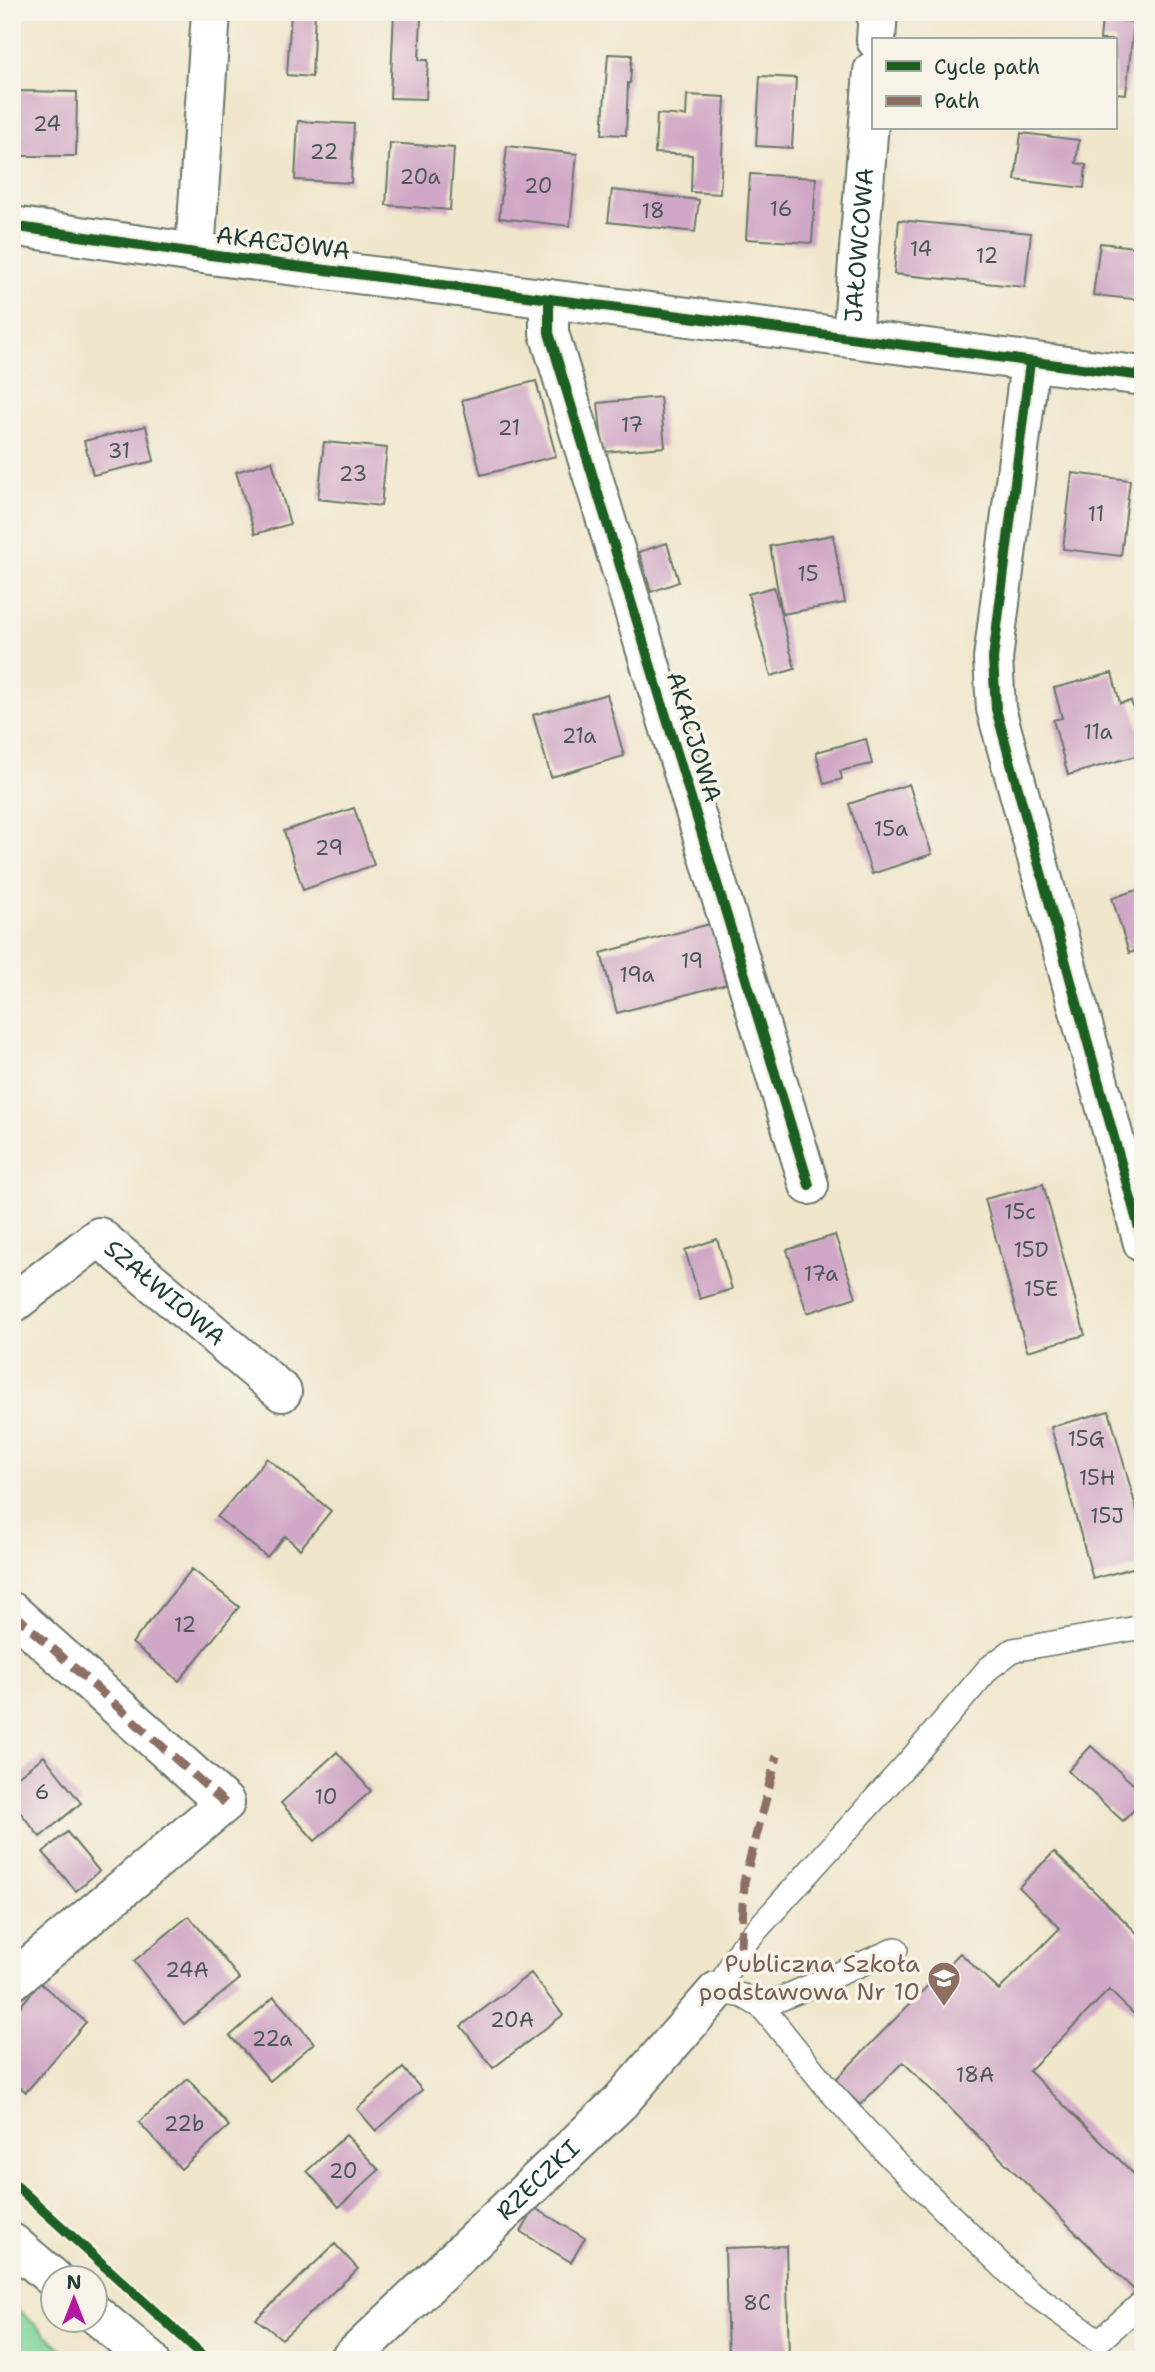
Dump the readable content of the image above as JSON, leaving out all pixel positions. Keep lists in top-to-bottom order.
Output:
{
  "streets": {
    "street": [
      "AKACJOWA",
      "JAŁOWCOWA",
      "SZAŁWIOWA",
      "RZECZKI"
    ]
  },
  "crossings": [
    ["AKACJOWA", "JAŁOWCOWA"]
  ],
  "places": {
    "school or university": ["Publiczna Szkoła podstawowa Nr 10"]
  },
  "house_numbers": [
    "24",
    "22",
    "20a",
    "20",
    "16",
    "18",
    "14",
    "12",
    "17",
    "21",
    "31",
    "23",
    "11",
    "15",
    "11a",
    "21a",
    "15a",
    "29",
    "19",
    "19a",
    "15c",
    "15D",
    "17a",
    "15E",
    "15G",
    "15H",
    "15J",
    "12",
    "6",
    "10",
    "24A",
    "20A",
    "22a",
    "18A",
    "22b",
    "20",
    "8C"
  ],
  "legend": ["Cycle path", "Path"],
  "north": "top"
}
